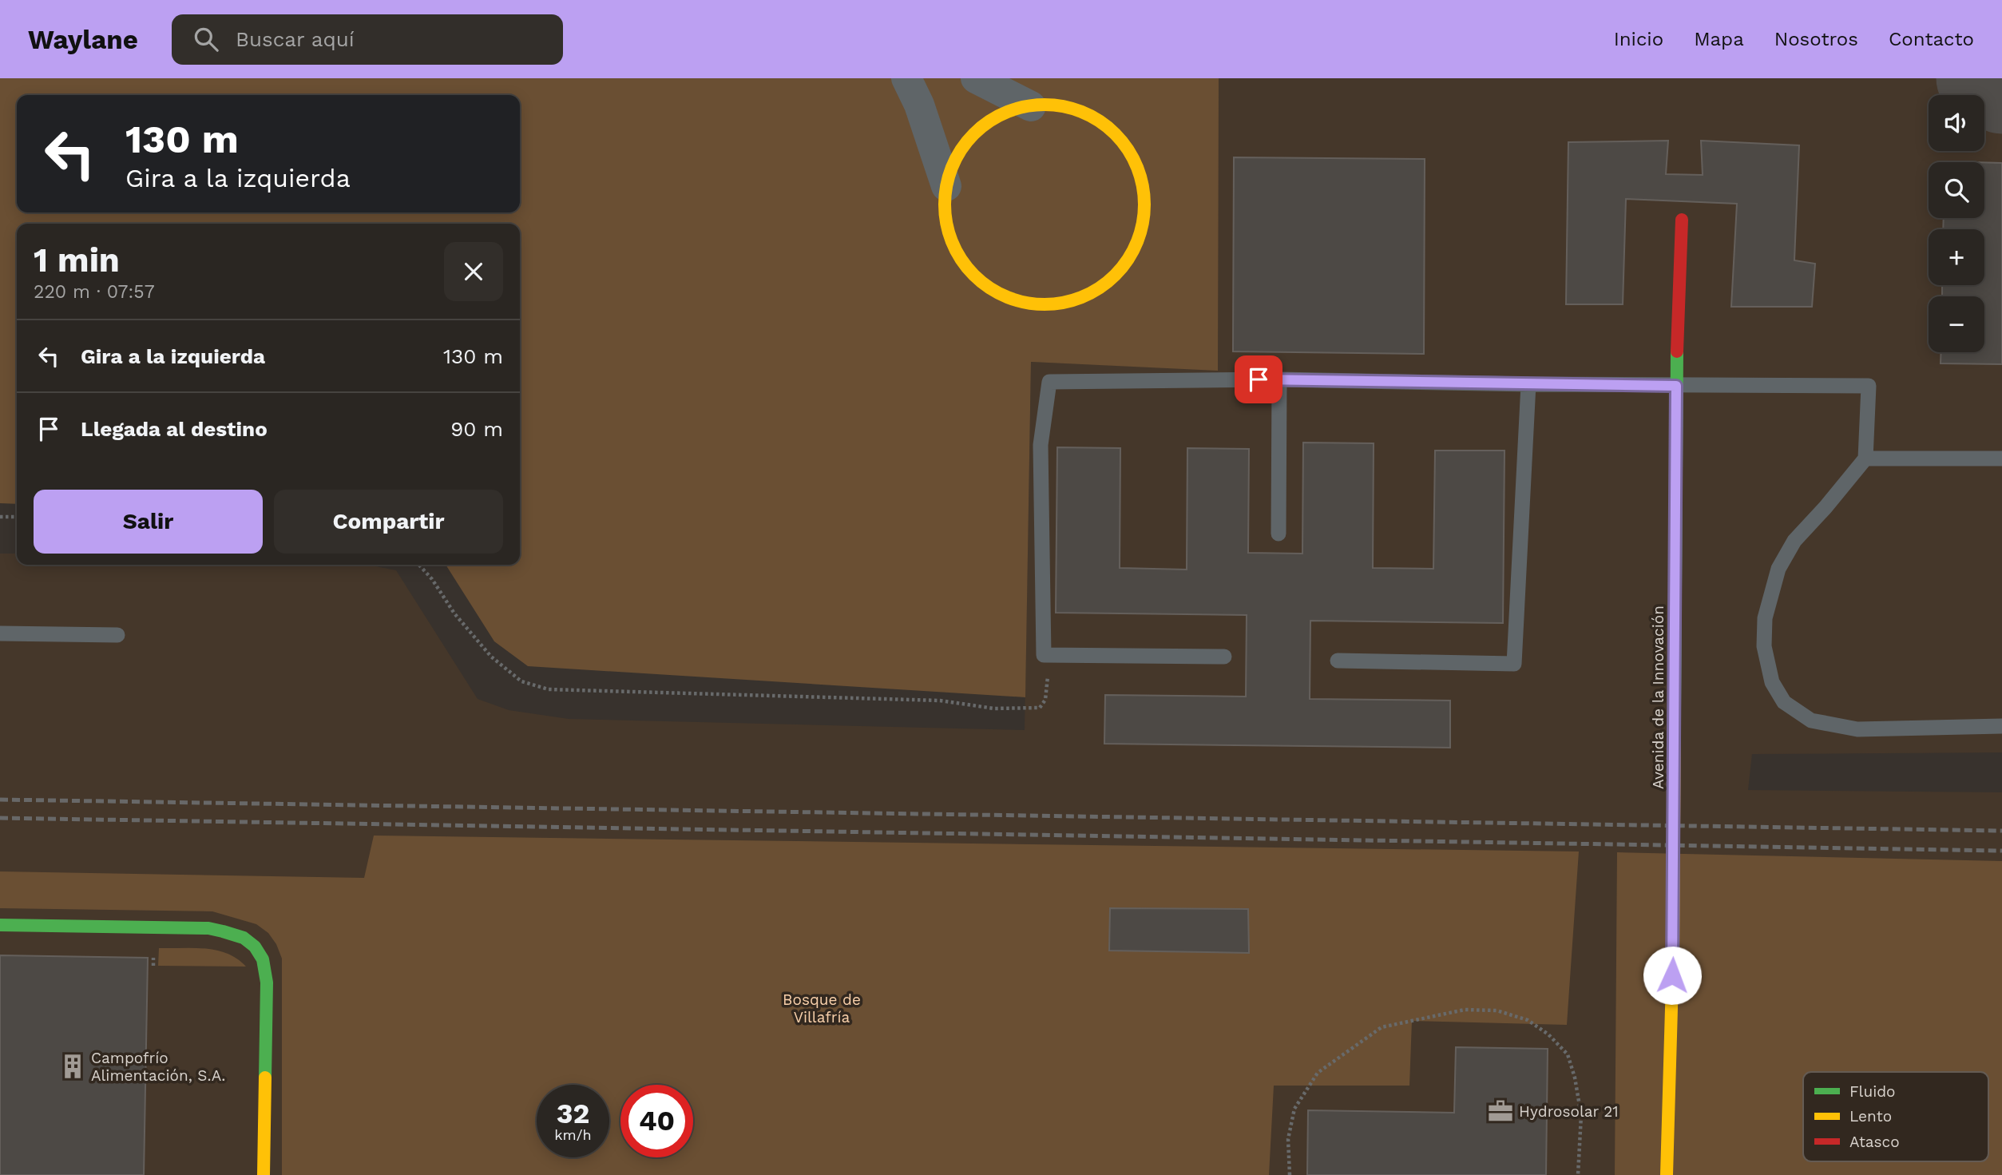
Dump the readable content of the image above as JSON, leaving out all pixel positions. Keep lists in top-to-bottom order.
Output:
{
  "streets": {
    "street": ["Avenida de la Innovación"]
  },
  "parks": ["Bosque de Villafría"],
  "places": {
    "building": ["Campofrío Alimentación, S.A."],
    "office": ["Hydrosolar 21"]
  },
  "legend": ["Fluido", "Lento", "Atasco"],
  "page": {
    "header": "Waylane",
    "search": "Buscar aquí",
    "nav": [
      "Inicio",
      "Mapa",
      "Nosotros",
      "Contacto"
    ],
    "map_buttons": ["+", "−"],
    "turn": ["130 m", "Gira a la izquierda"],
    "heading": ["1 min", "220 m · 07:57"],
    "list": [
      {
        "name": "Gira a la izquierda",
        "value": "130 m"
      },
      {
        "name": "Llegada al destino",
        "value": "90 m"
      }
    ],
    "buttons": ["Salir", "Compartir"],
    "speed": "32 km/h",
    "limit": "40"
  }
}
